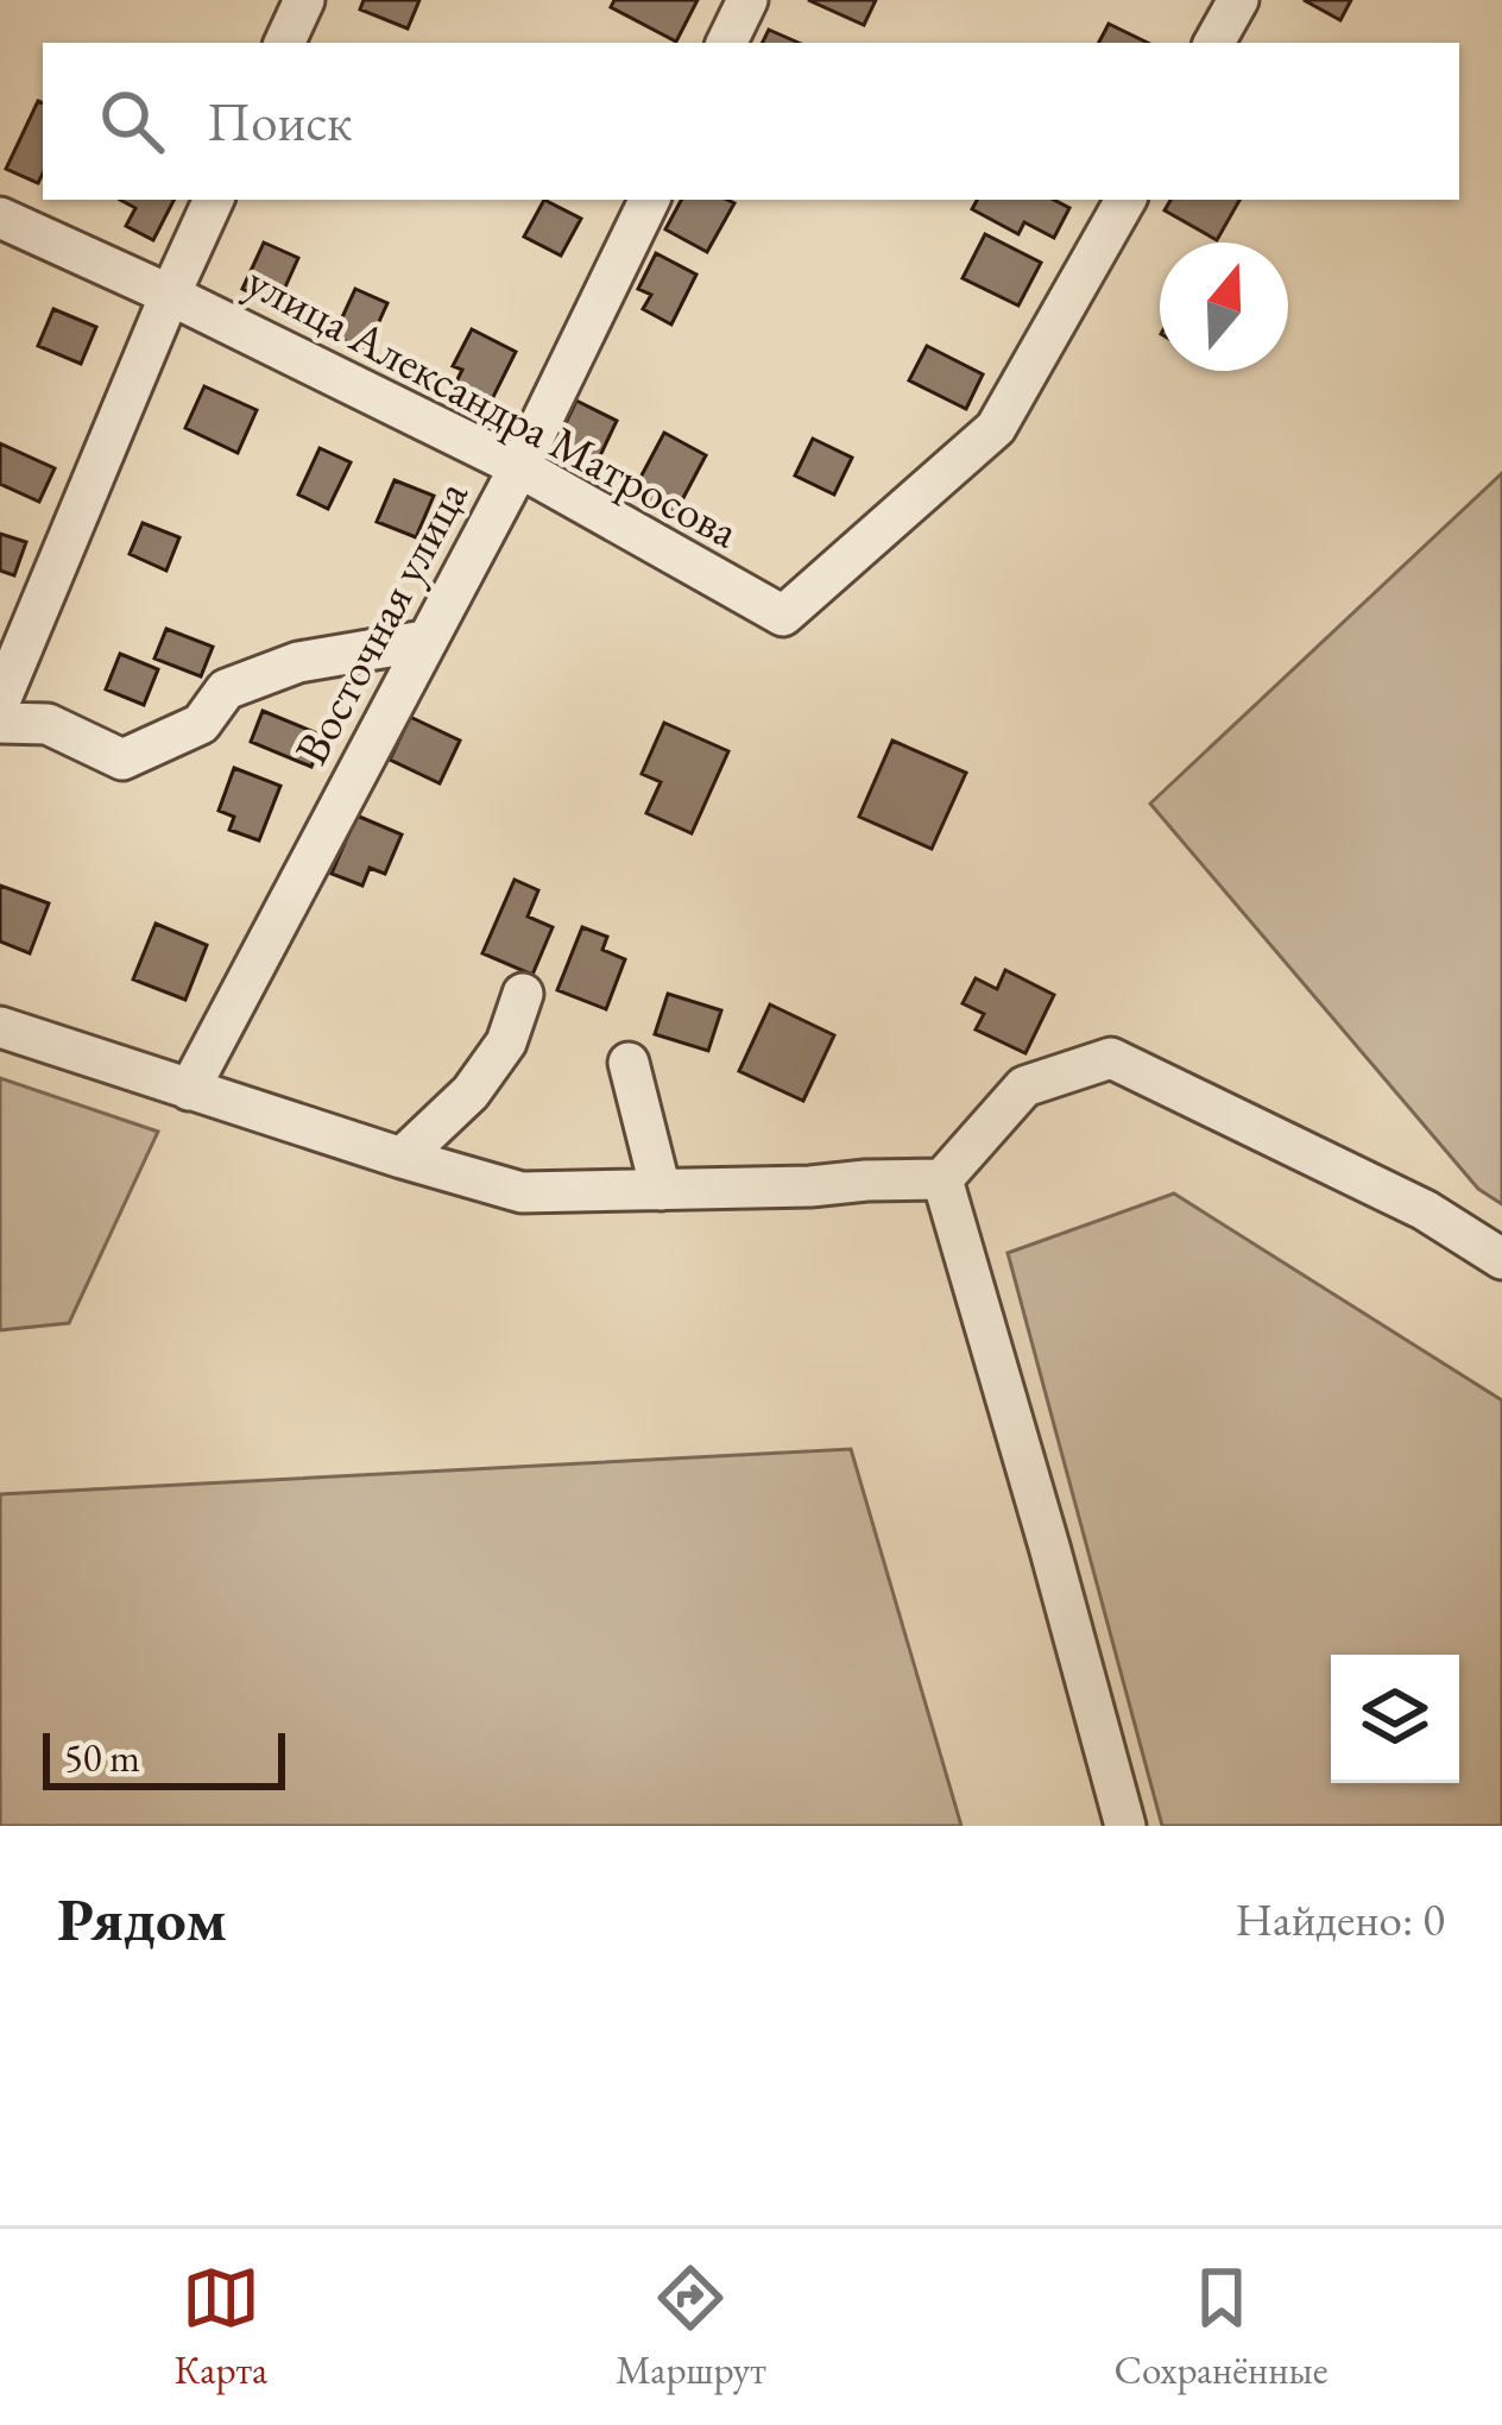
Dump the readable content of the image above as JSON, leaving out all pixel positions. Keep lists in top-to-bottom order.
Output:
{
  "streets": {
    "street": ["улица Александра Матросова", "Восточная улица"]
  },
  "crossings": [
    ["улица Александра Матросова", "Восточная улица"]
  ],
  "scale_bar": "50 m",
  "north": "top",
  "page": {
    "search": "Поиск",
    "scale": "50 m",
    "heading": ["Рядом", "Найдено: 0"],
    "nav": ["Карта", "Маршрут", "Сохранённые"]
  }
}
